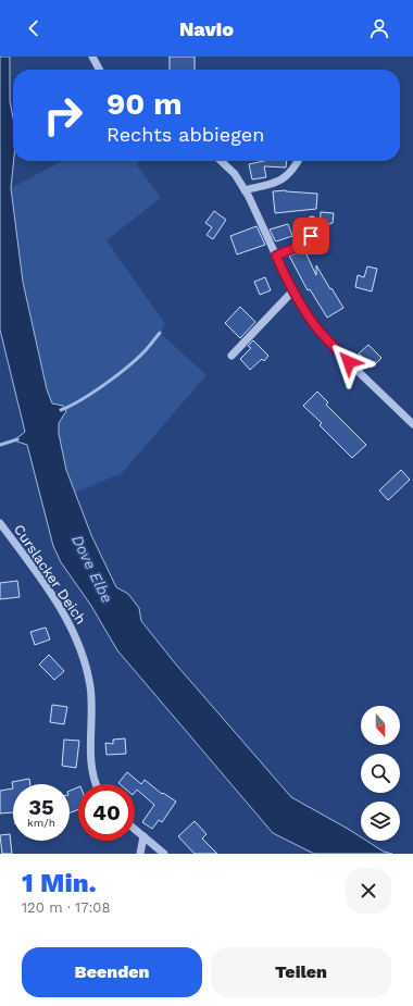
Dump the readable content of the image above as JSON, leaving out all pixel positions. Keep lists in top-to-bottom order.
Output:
{
  "streets": {
    "street": ["Curslacker Deich"]
  },
  "water": ["Dove Elbe"],
  "north": "bottom",
  "page": {
    "header": "Navio",
    "turn": ["90 m", "Rechts abbiegen"],
    "speed": "35 km/h",
    "limit": "40",
    "heading": ["1 Min.", "120 m · 17:08"],
    "buttons": ["Beenden", "Teilen"]
  }
}
